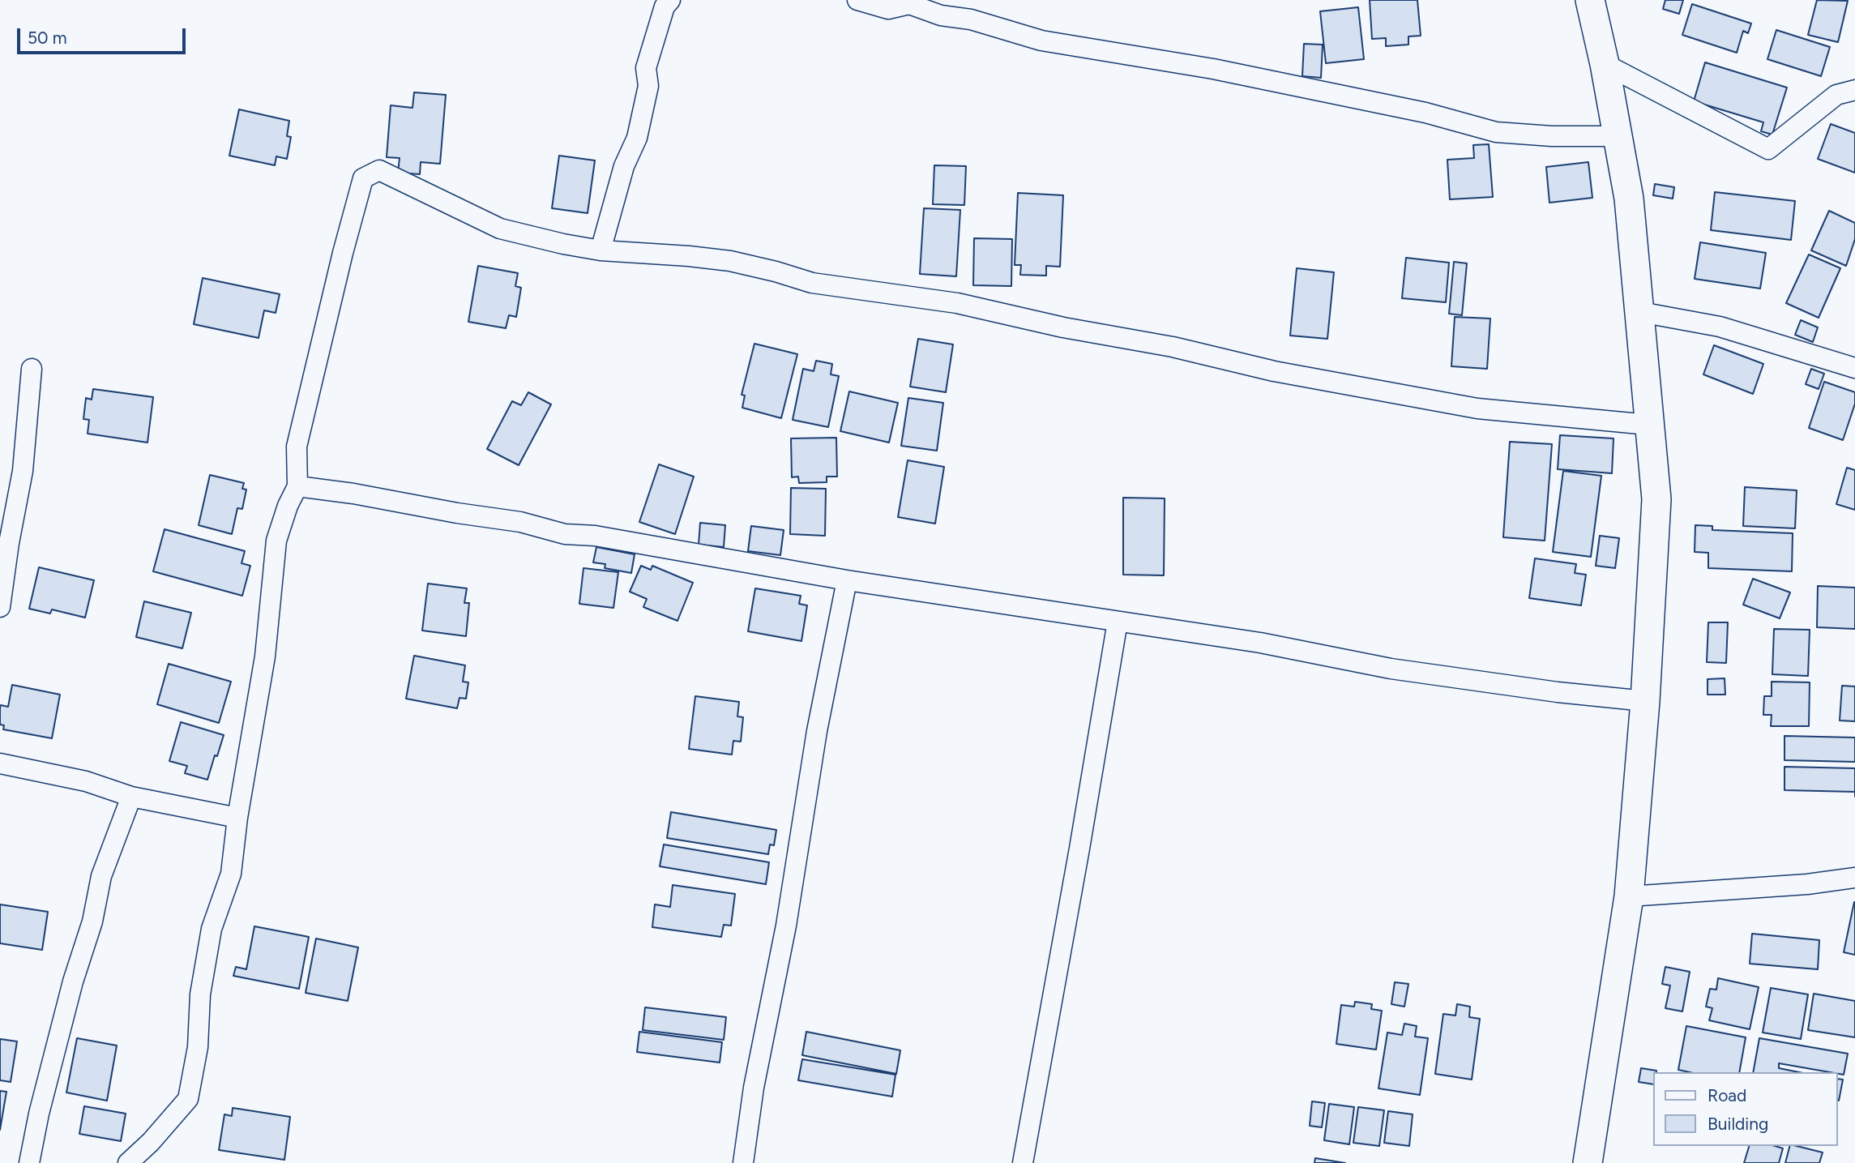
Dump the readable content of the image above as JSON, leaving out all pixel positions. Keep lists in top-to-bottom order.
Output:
{
  "legend": ["Road", "Building"],
  "scale_bar": "50 m"
}
